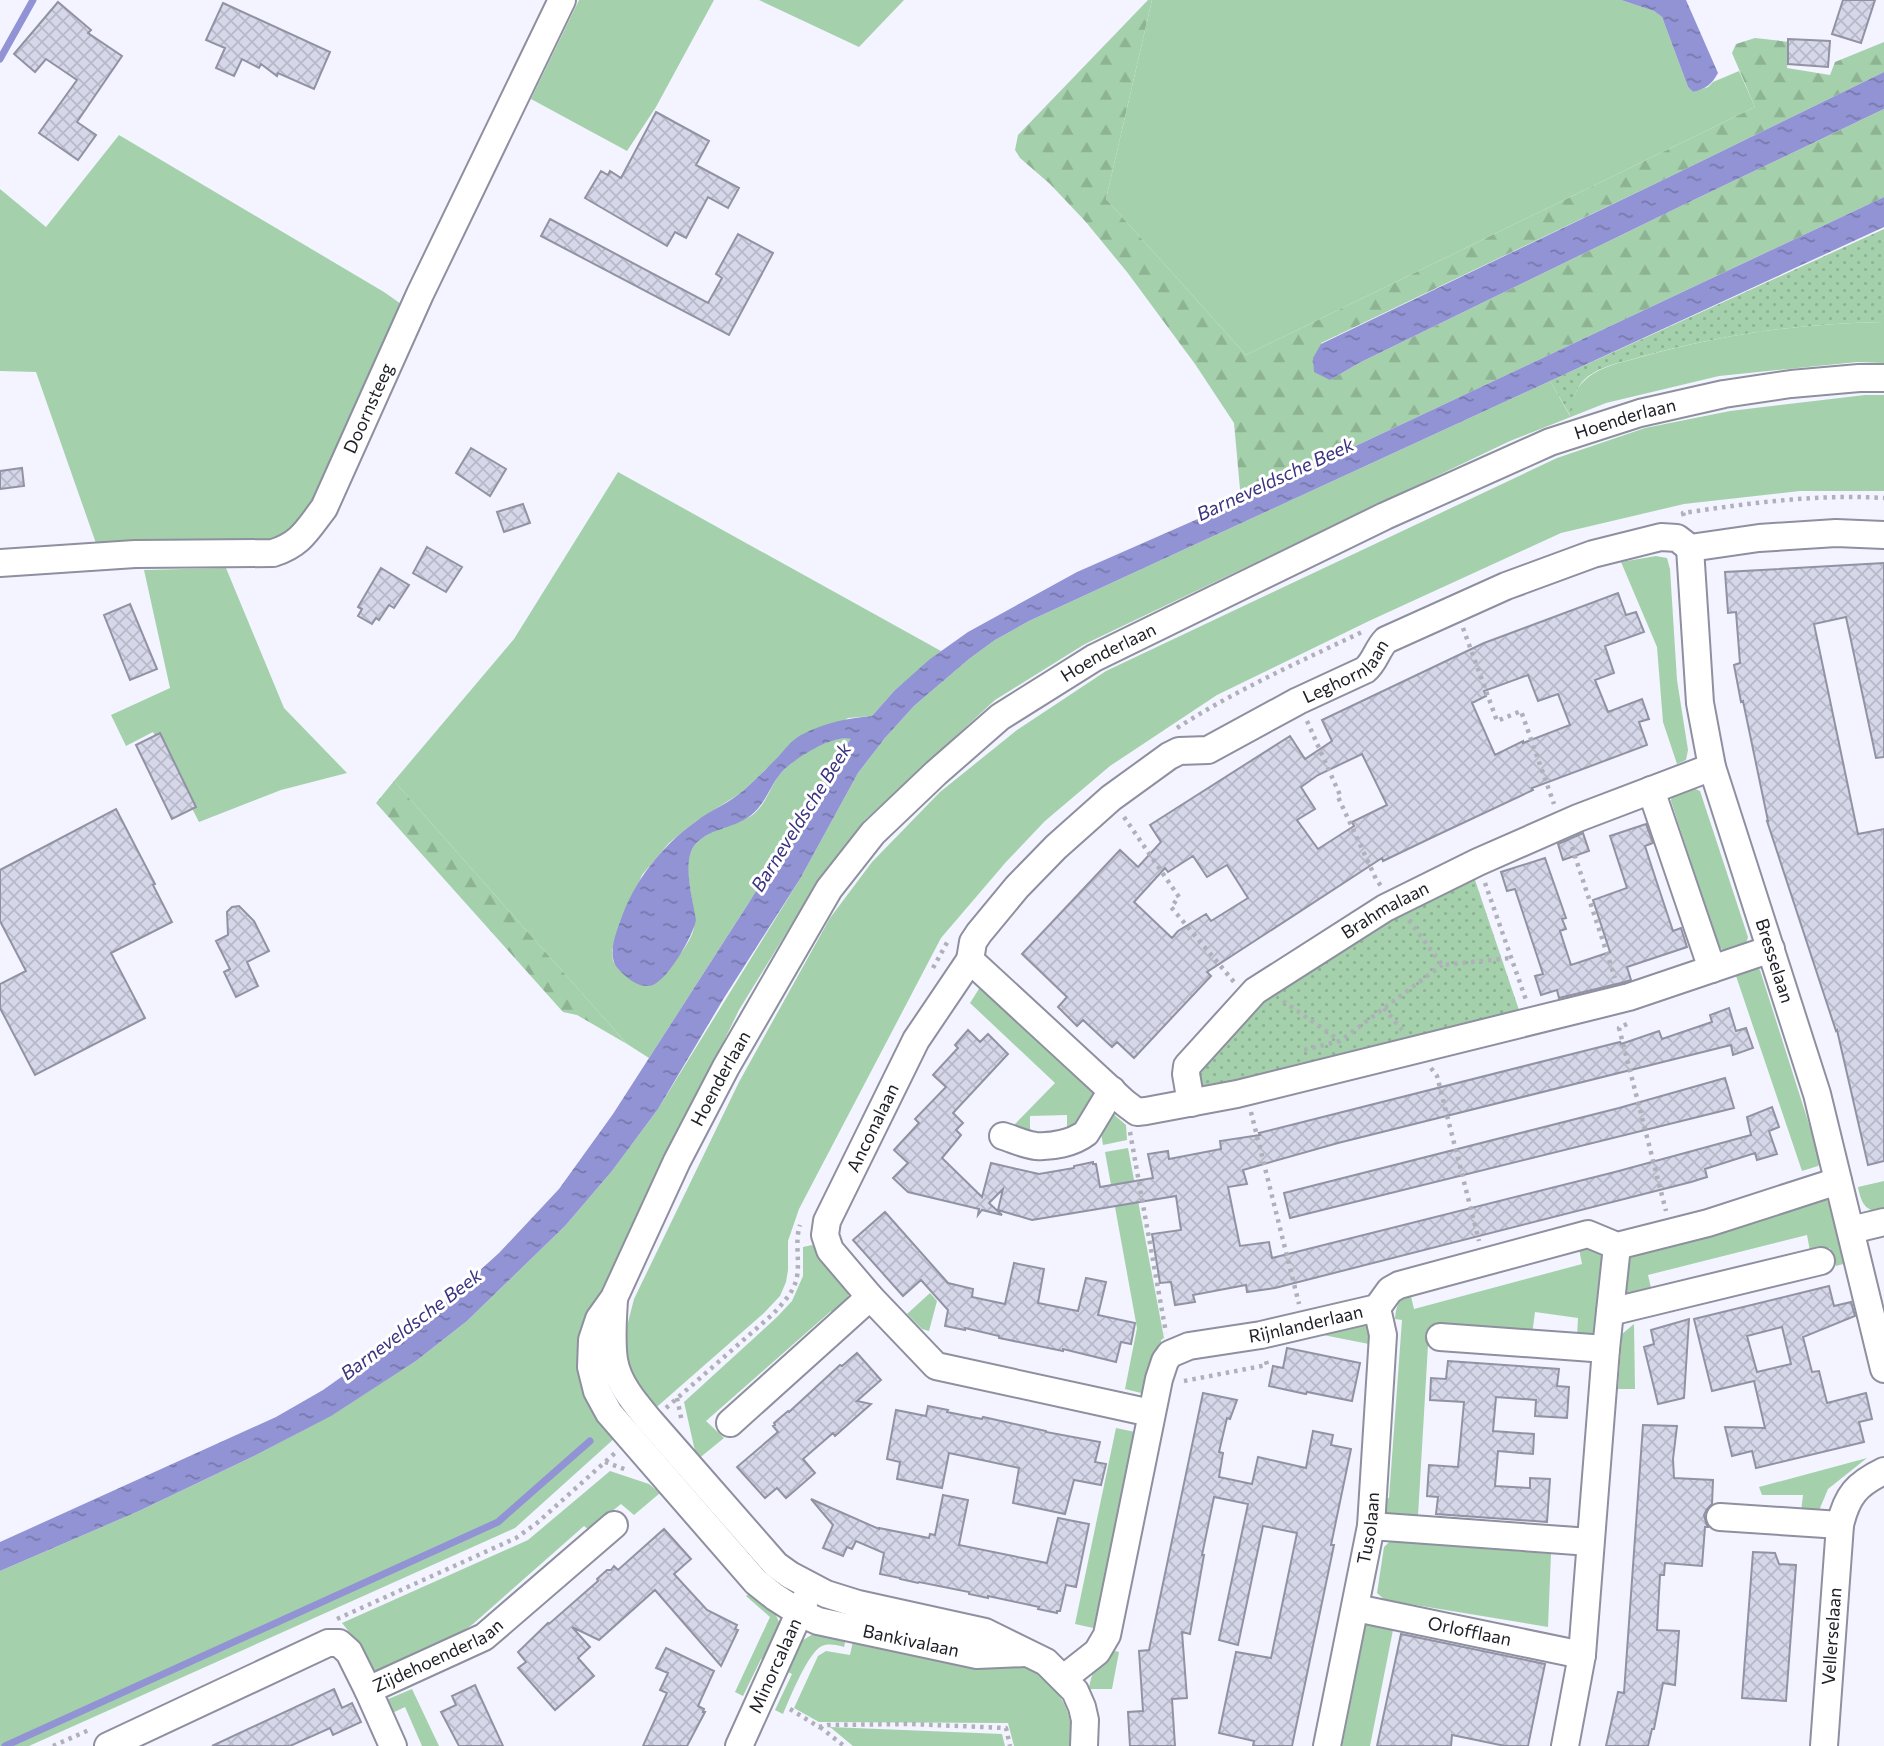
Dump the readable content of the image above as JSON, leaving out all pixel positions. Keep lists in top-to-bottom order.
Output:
{
  "streets": {
    "street": [
      "Doornsteeg",
      "Hoenderlaan",
      "Leghornlaan",
      "Brahmalaan",
      "Bresselaan",
      "Anconalaan",
      "Rijnlanderlaan",
      "Tusolaan",
      "Orlofflaan",
      "Vellerselaan",
      "Bankivalaan",
      "Zijdehoenderlaan",
      "Minorcalaan"
    ]
  },
  "crossings": [
    ["Hoenderlaan", "Bankivalaan"],
    ["Hoenderlaan", "Minorcalaan"],
    ["Leghornlaan", "Bresselaan"],
    ["Leghornlaan", "Anconalaan"],
    ["Brahmalaan", "Bresselaan"],
    ["Rijnlanderlaan", "Tusolaan"],
    ["Tusolaan", "Orlofflaan"],
    ["Bankivalaan", "Minorcalaan"]
  ],
  "water": ["Barneveldsche Beek"]
}
